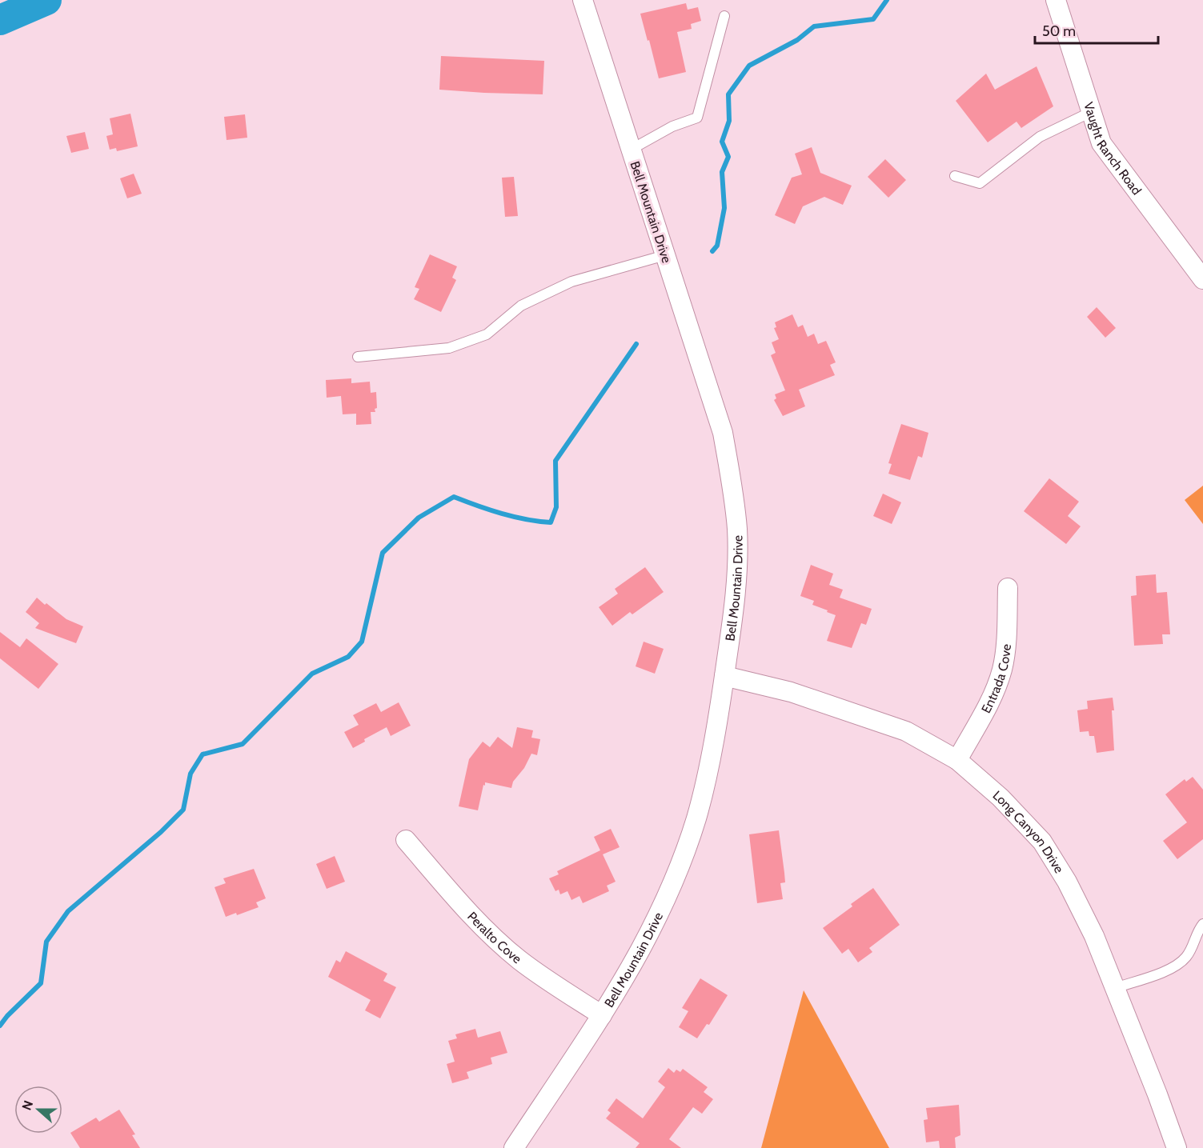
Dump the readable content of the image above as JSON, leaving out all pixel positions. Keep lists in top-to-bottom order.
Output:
{
  "streets": {
    "street": [
      "Vaught Ranch Road",
      "Bell Mountain Drive",
      "Entrada Cove",
      "Long Canyon Drive",
      "Peralto Cove"
    ]
  },
  "crossings": [
    ["Bell Mountain Drive", "Long Canyon Drive"],
    ["Bell Mountain Drive", "Peralto Cove"],
    ["Entrada Cove", "Long Canyon Drive"]
  ],
  "scale_bar": "50 m",
  "north": "left"
}
